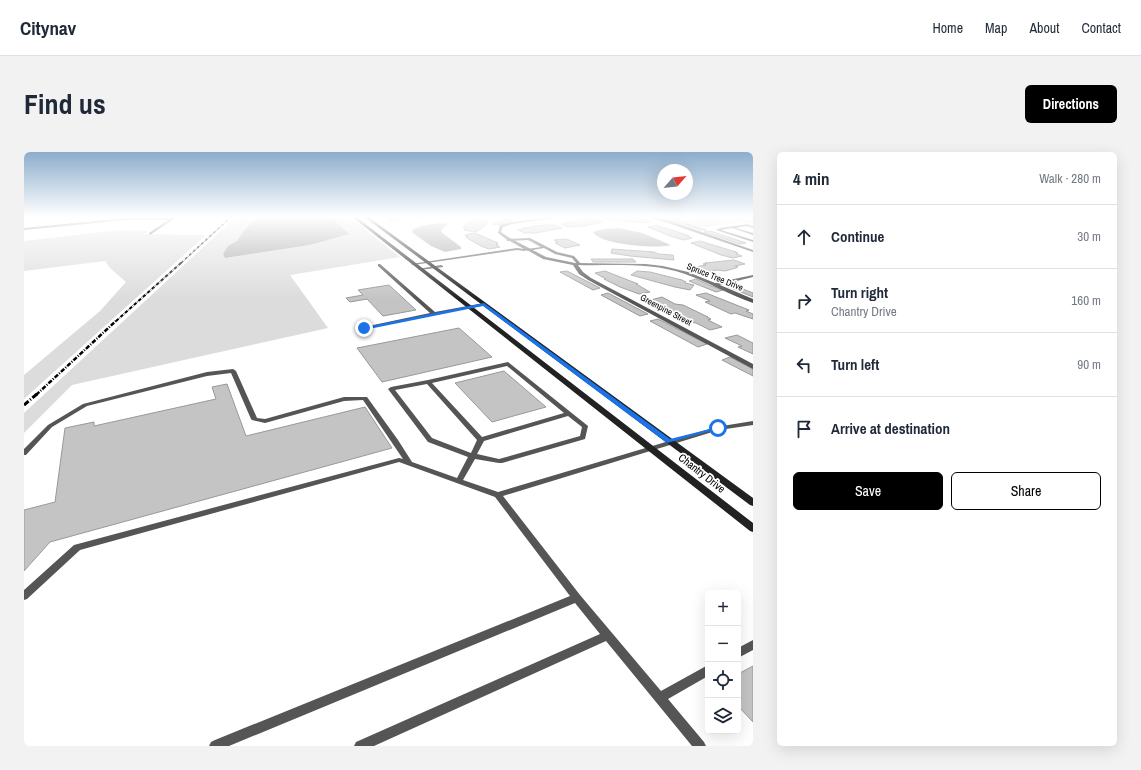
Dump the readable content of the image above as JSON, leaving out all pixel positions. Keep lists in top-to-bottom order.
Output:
{
  "streets": {
    "street": ["Spruce Tree Drive", "Greenpine Street", "Chantry Drive"]
  },
  "crossings": [
    ["Spruce Tree Drive", "Greenpine Street"]
  ],
  "north": "top right",
  "page": {
    "header": "Citynav",
    "nav": [
      "Home",
      "Map",
      "About",
      "Contact"
    ],
    "title": "Find us",
    "buttons": [
      "Directions",
      ["Save", "Share"]
    ],
    "heading": ["4 min", "Walk · 280 m"],
    "list": [
      ["Continue", "30 m"],
      ["Turn right", "Chantry Drive", "160 m"],
      ["Turn left", "90 m"],
      "Arrive at destination"
    ],
    "map_buttons": ["+", "−"]
  }
}
